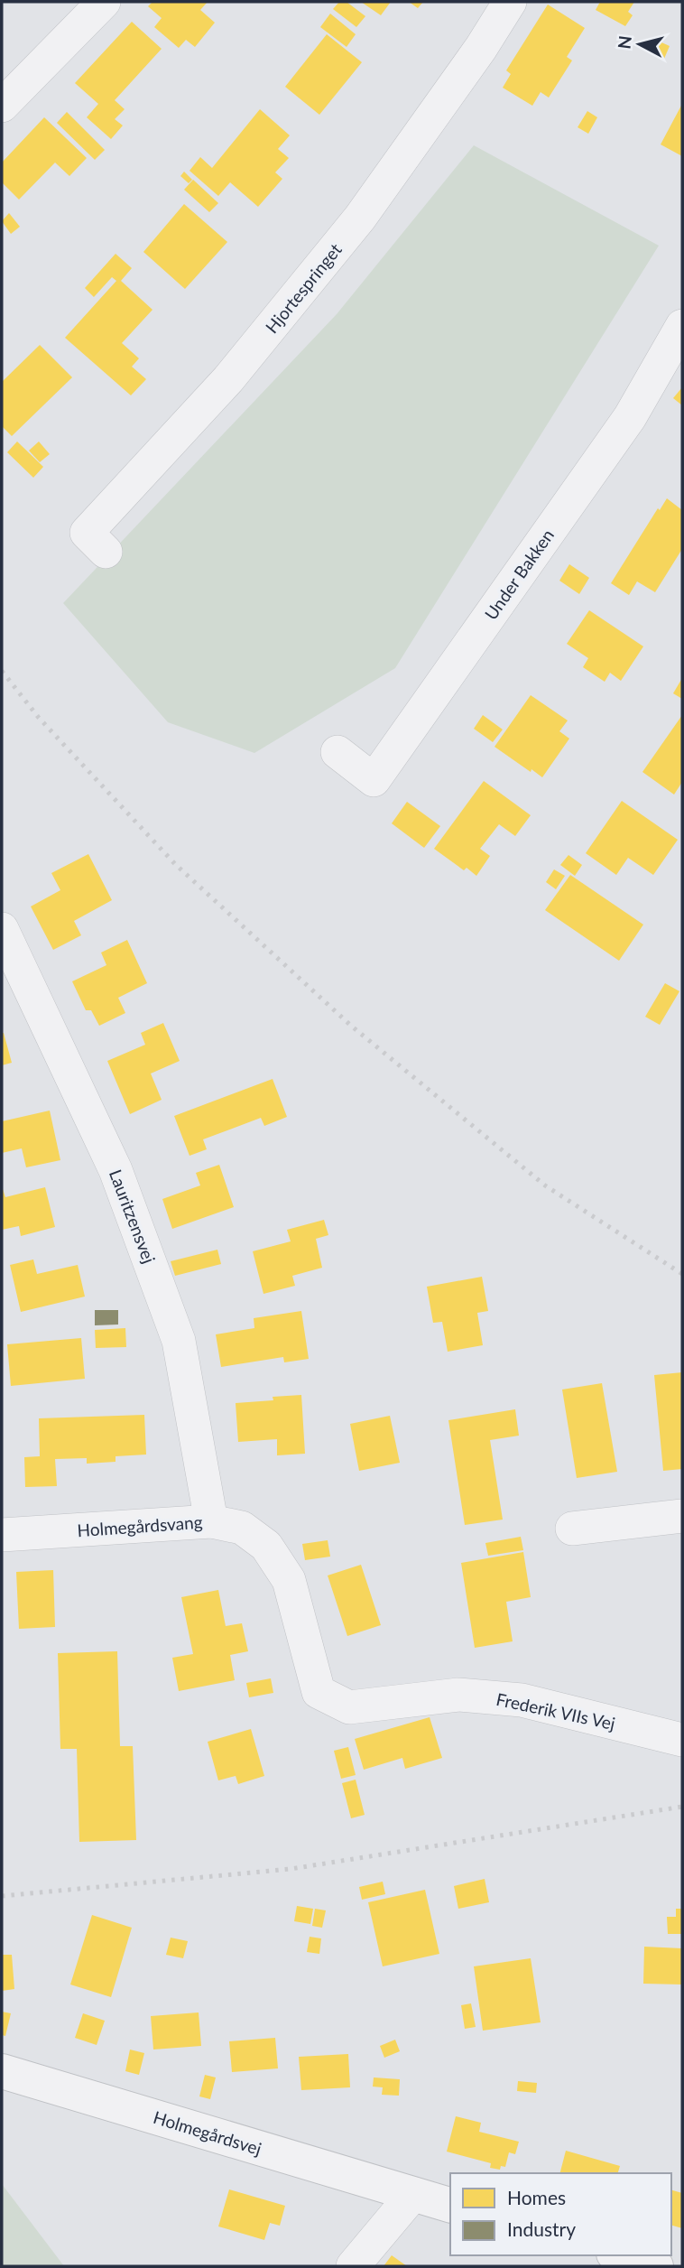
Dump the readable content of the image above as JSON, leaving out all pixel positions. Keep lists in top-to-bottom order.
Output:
{
  "streets": {
    "street": [
      "Hjortespringet",
      "Under Bakken",
      "Lauritzensvej",
      "Holmegårdsvang",
      "Frederik VIIs Vej",
      "Holmegårdsvej"
    ]
  },
  "crossings": [
    ["Lauritzensvej", "Holmegårdsvang"],
    ["Holmegårdsvang", "Frederik VIIs Vej"]
  ],
  "legend": ["Homes", "Industry"],
  "north": "left"
}
